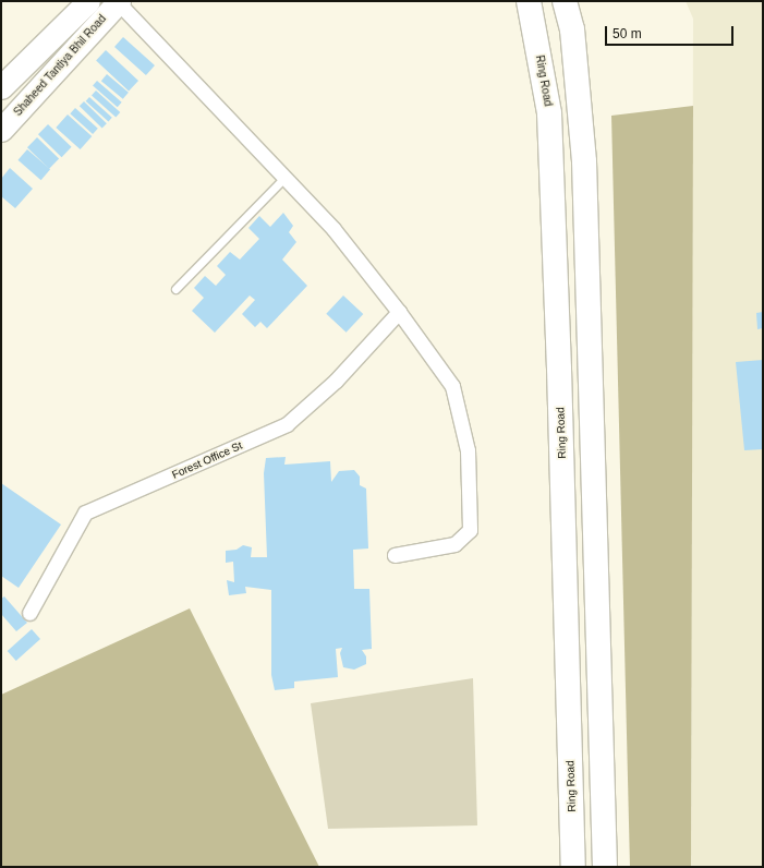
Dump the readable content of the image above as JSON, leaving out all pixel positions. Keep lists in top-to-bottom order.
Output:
{
  "streets": {
    "highway": ["Ring Road"],
    "main road": ["Shaheed Tantiya Bhil Road"],
    "street": ["Forest Office St"]
  },
  "scale_bar": "50 m"
}
